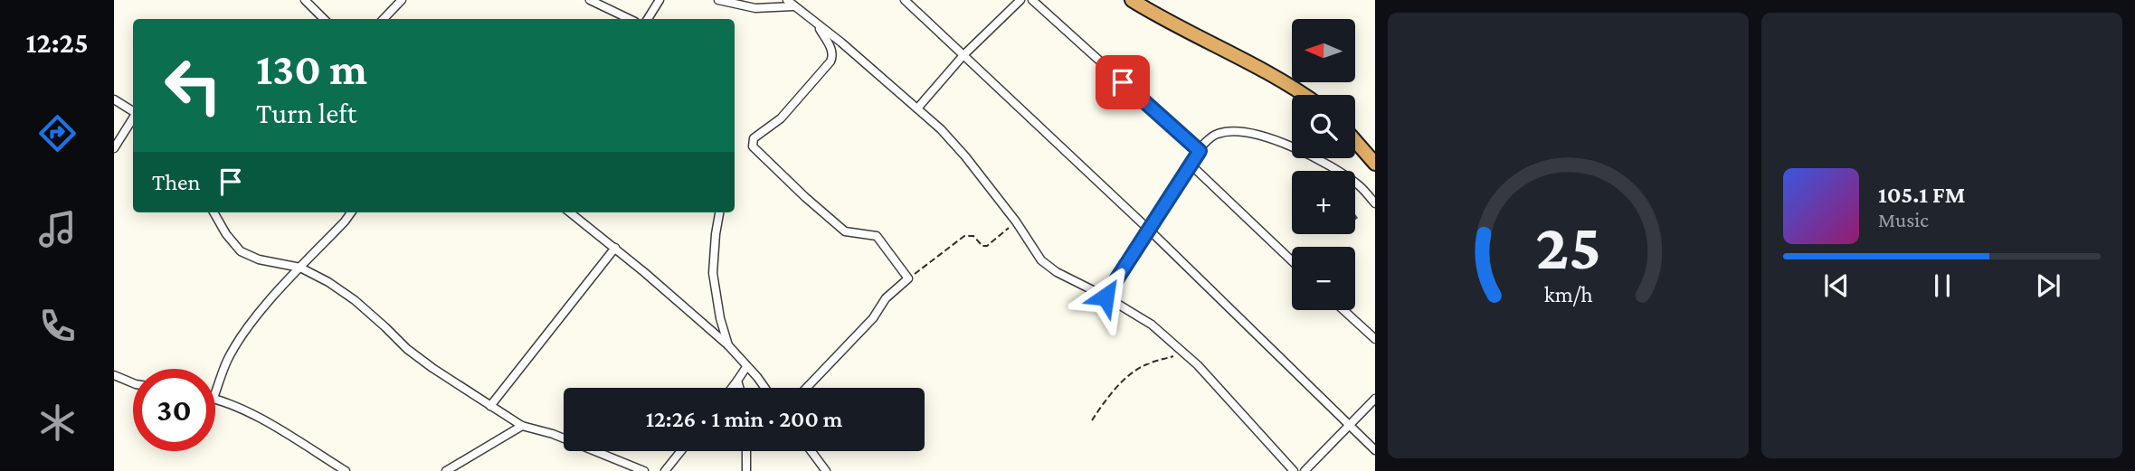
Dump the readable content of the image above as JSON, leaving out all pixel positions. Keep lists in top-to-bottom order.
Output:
{
  "north": "left",
  "page": {
    "tabs": "12:25",
    "map_buttons": ["+", "−"],
    "turn": ["130 m", "Turn left"],
    "then": "Then",
    "song": ["105.1 FM", "Music"],
    "limit": "30",
    "trip": "12:26 · 1 min · 200 m",
    "gauge": ["25", "km/h"]
  }
}
